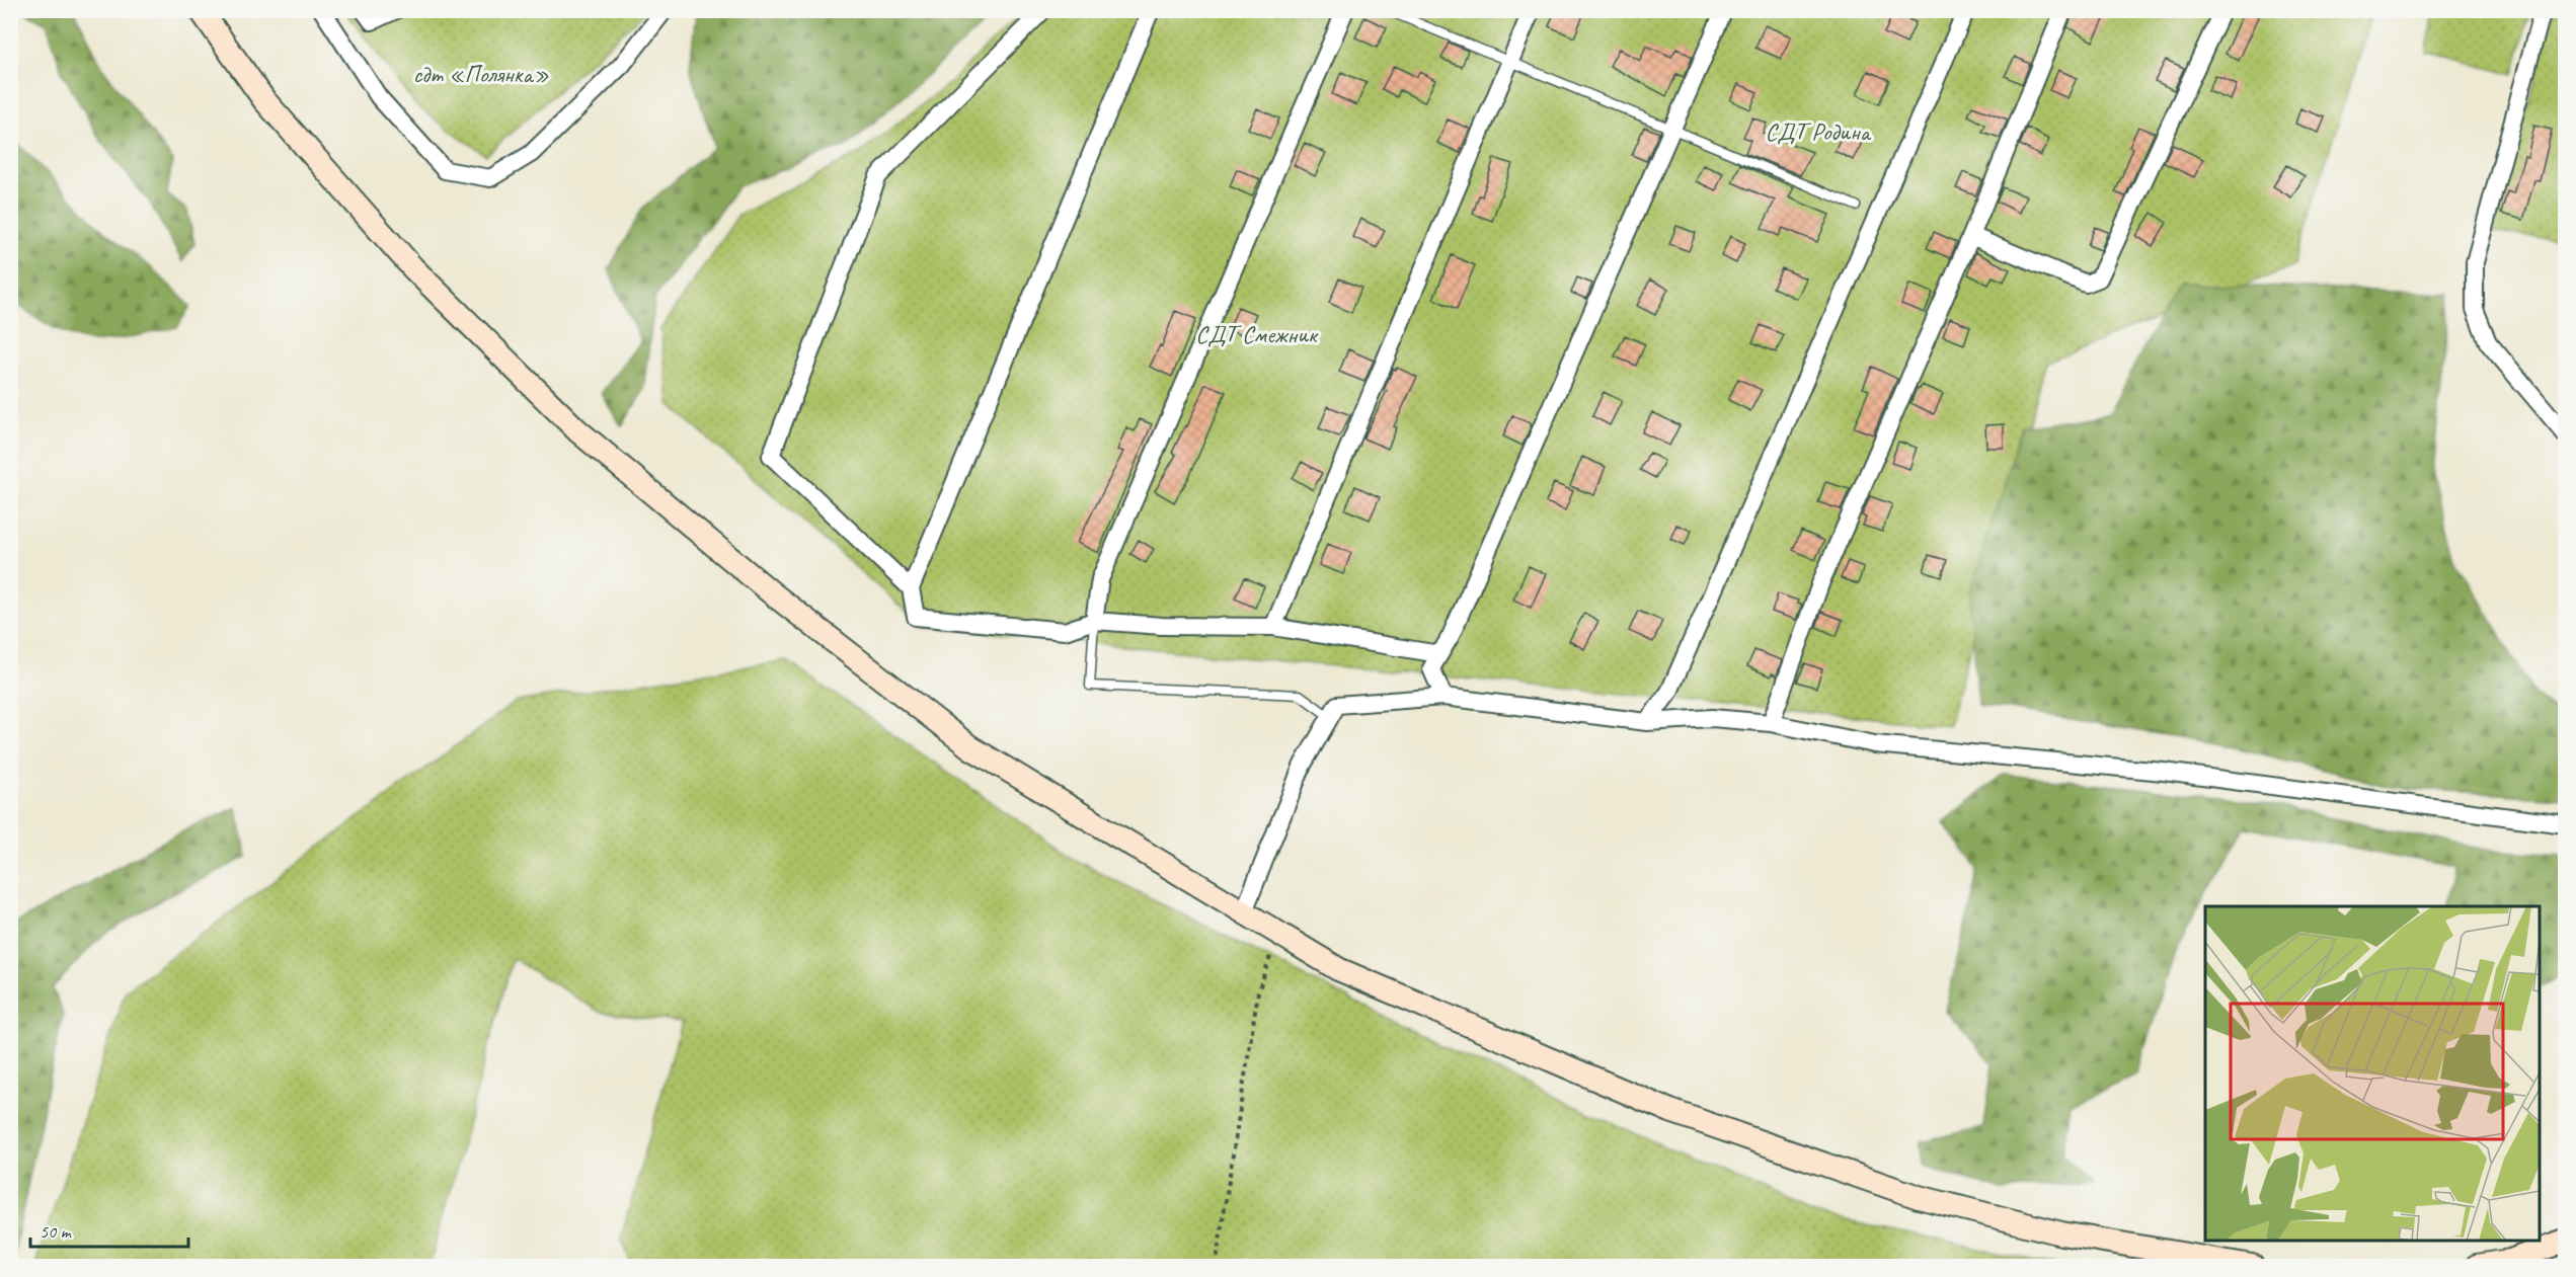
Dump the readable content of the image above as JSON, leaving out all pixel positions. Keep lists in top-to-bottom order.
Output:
{
  "parks": ["сдт «Полянка»", "СДТ Родина", "СДТ Смежник"],
  "scale_bar": "50 m"
}
